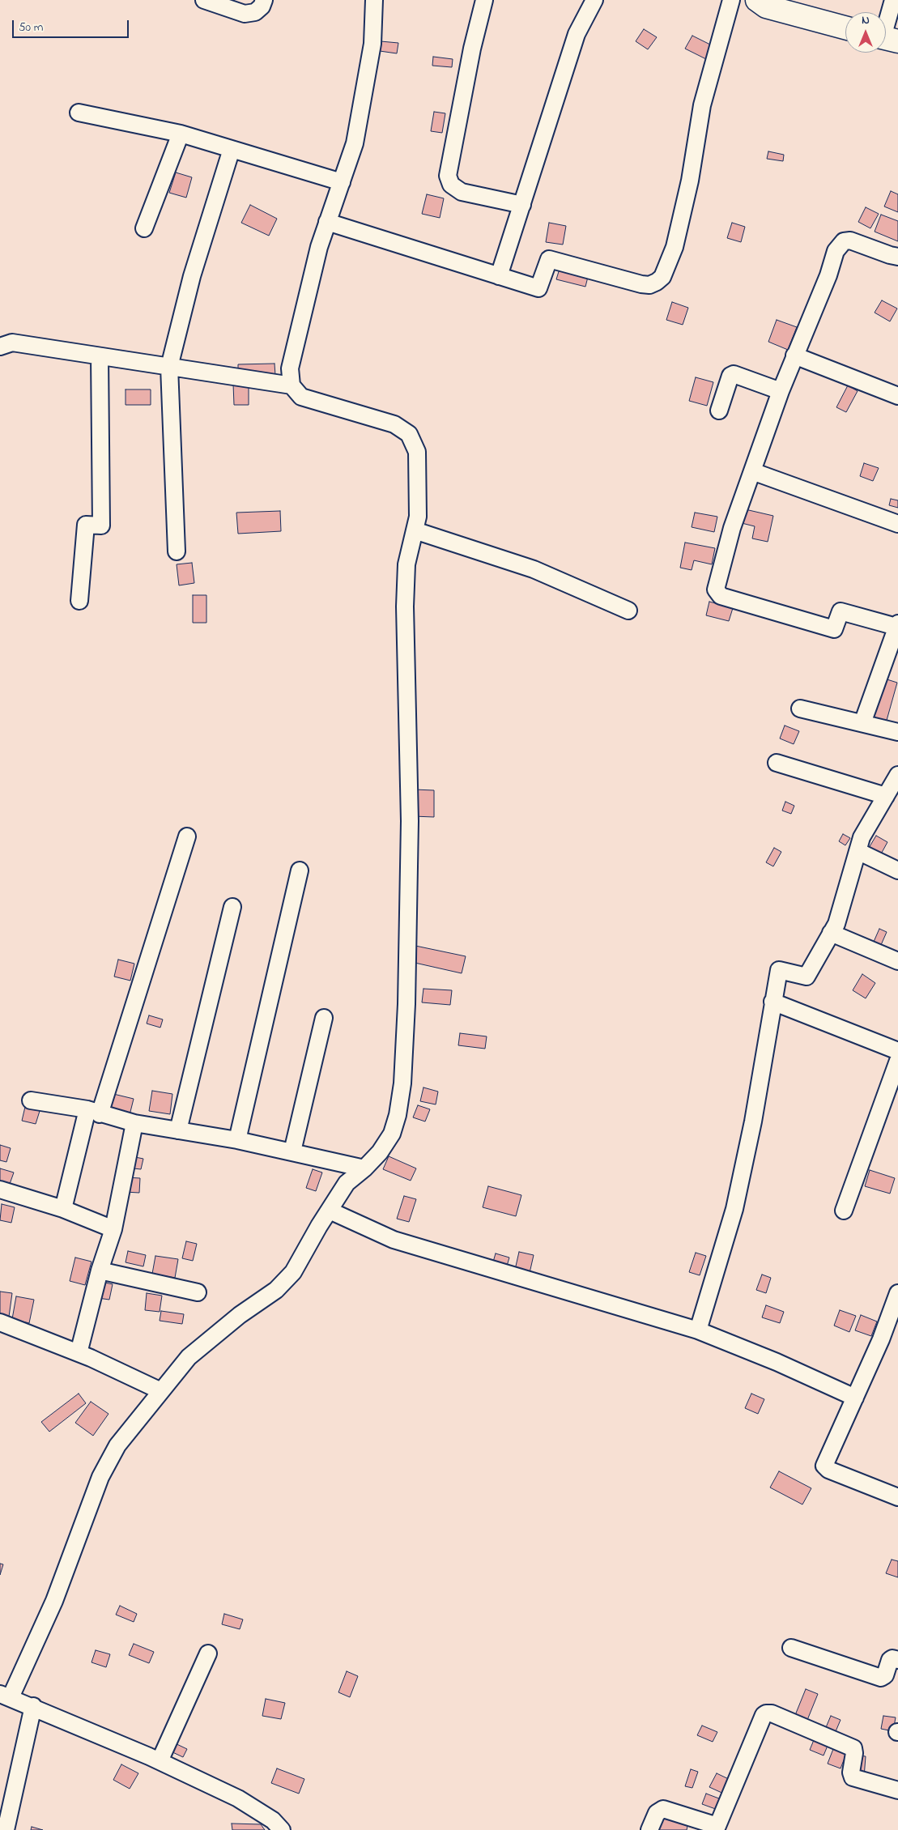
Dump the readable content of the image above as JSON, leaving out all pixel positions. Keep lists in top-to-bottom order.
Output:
{
  "scale_bar": "50 m",
  "north": "top"
}
